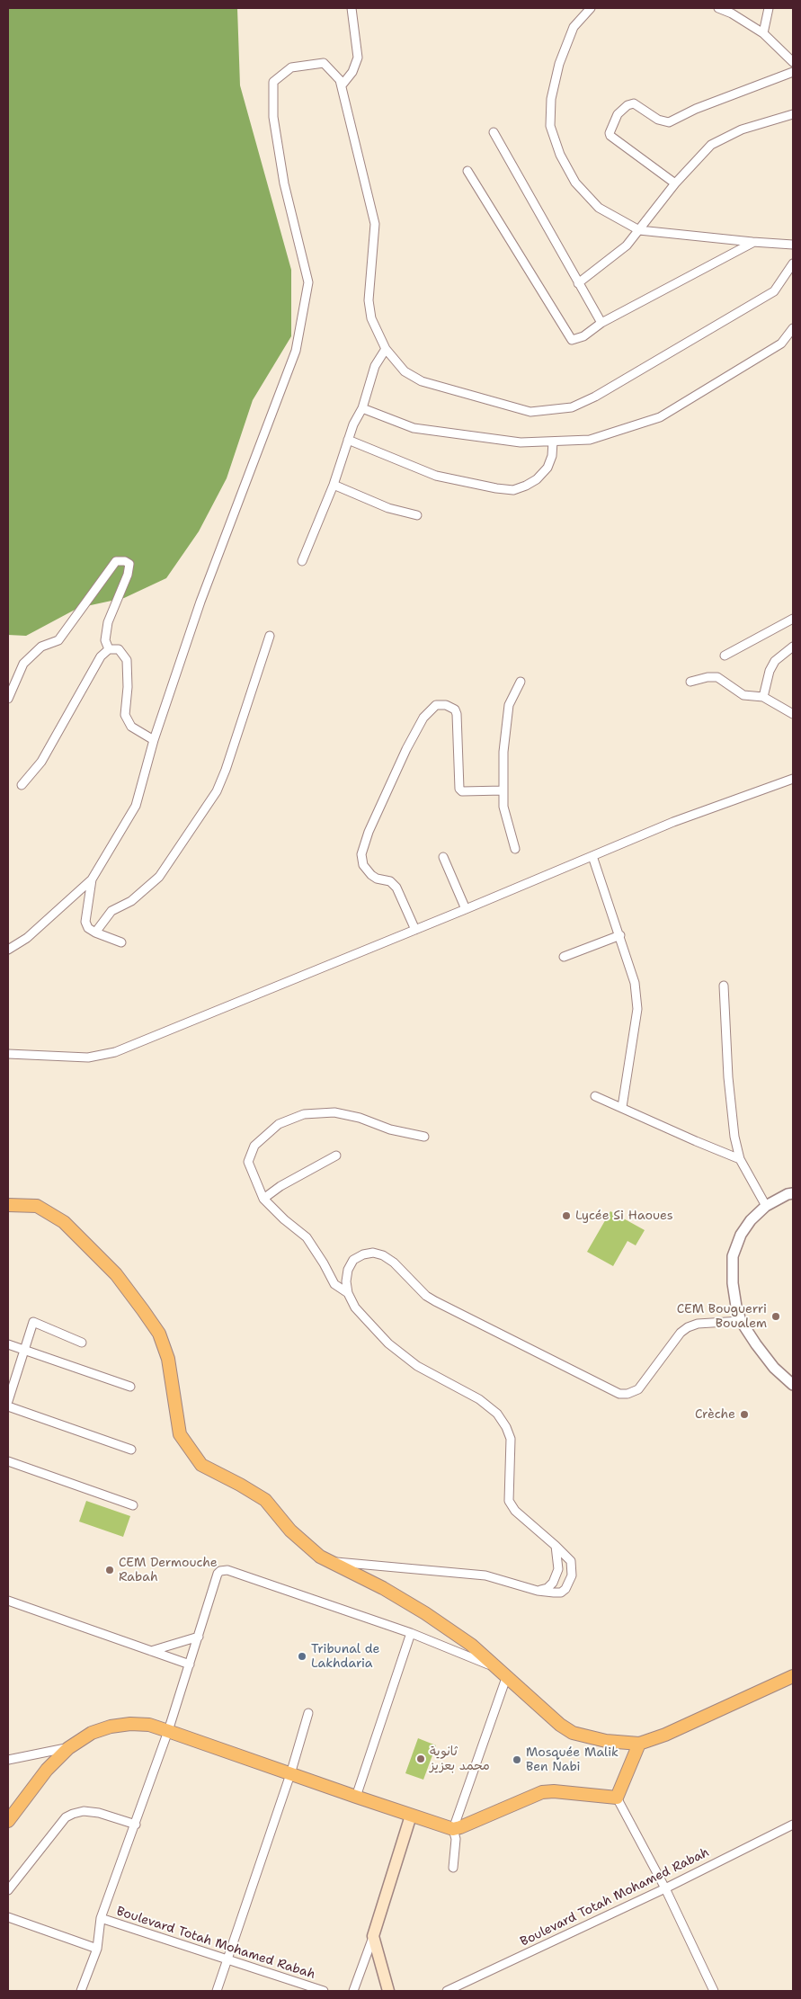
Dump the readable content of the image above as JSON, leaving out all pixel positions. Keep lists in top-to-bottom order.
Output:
{
  "streets": {
    "street": ["Boulevard Totah Mohamed Rabah"]
  },
  "places": [
    "Lycée Si Haoues",
    "CEM Bouguerri Boualem",
    "Crèche",
    "CEM Dermouche Rabah",
    "Tribunal de Lakhdaria",
    "ثانوية محمد بعزيز",
    "Mosquée Malik Ben Nabi"
  ]
}
